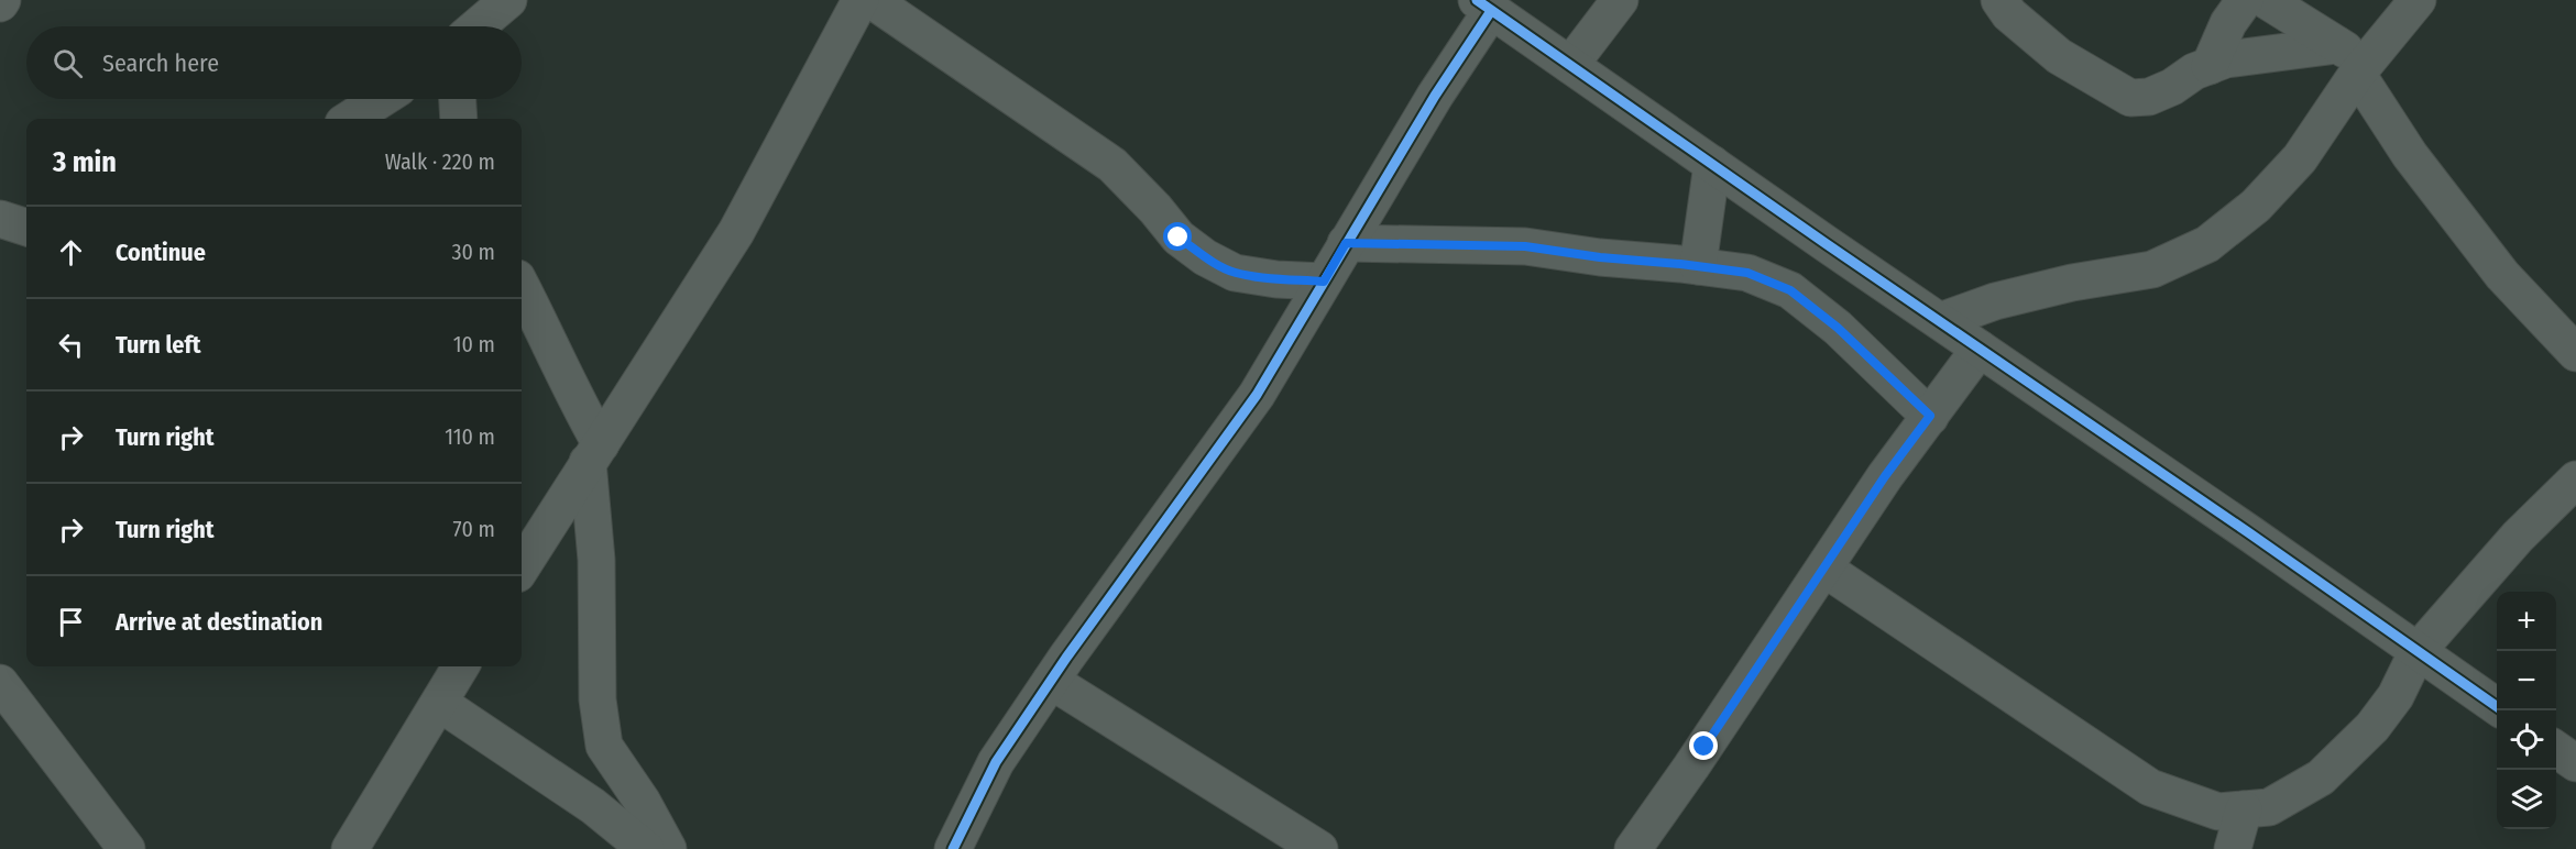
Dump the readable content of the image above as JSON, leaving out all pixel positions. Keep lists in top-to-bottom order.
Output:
{
  "page": {
    "search": "Search here",
    "heading": ["3 min", "Walk · 220 m"],
    "list": [
      ["Continue", "30 m"],
      ["Turn left", "10 m"],
      ["Turn right", "110 m"],
      ["Turn right", "70 m"],
      "Arrive at destination"
    ],
    "map_buttons": ["+", "−"]
  }
}
